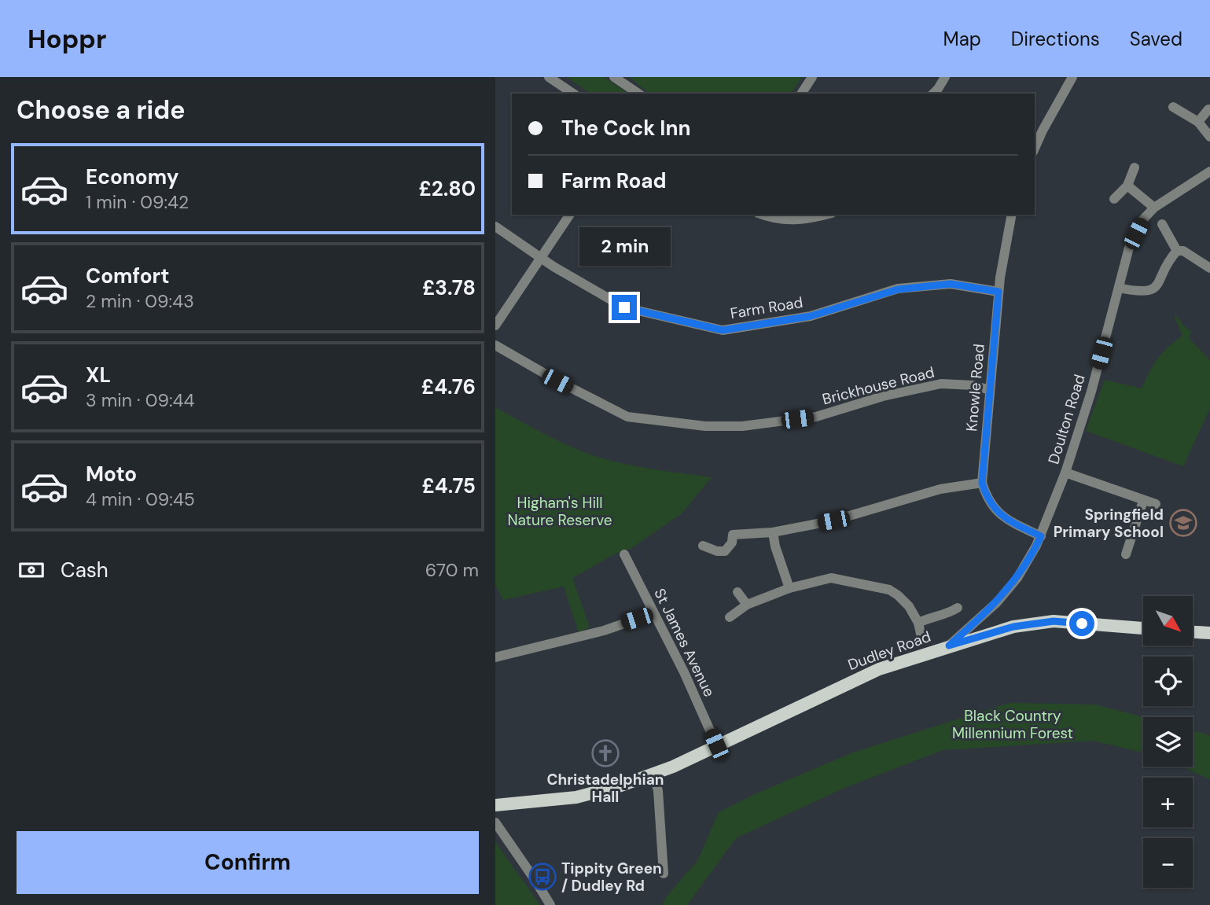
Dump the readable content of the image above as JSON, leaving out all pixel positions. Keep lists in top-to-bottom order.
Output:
{
  "streets": {
    "main road": ["Dudley Road"],
    "street": [
      "Farm Road",
      "Brickhouse Road",
      "Knowle Road",
      "Doulton Road",
      "St James Avenue"
    ]
  },
  "crossings": [
    ["Farm Road", "Knowle Road"],
    ["Brickhouse Road", "Knowle Road"],
    ["Doulton Road", "Dudley Road"],
    ["St James Avenue", "Dudley Road"]
  ],
  "parks": ["Higham's Hill Nature Reserve", "Black Country Millennium Forest"],
  "places": {
    "school or university": ["Springfield Primary School"],
    "church": ["Christadelphian Hall"],
    "bus stop": ["Tippity Green / Dudley Rd"]
  },
  "north": "bottom right",
  "page": {
    "header": "Hoppr",
    "nav": ["Map", "Directions", "Saved"],
    "heading": "Choose a ride",
    "banner": ["The Cock Inn", "Farm Road"],
    "list": [
      {
        "name": "Economy",
        "note": "1 min · 09:42",
        "value": "£2.80"
      },
      {
        "name": "Comfort",
        "note": "2 min · 09:43",
        "value": "£3.78"
      },
      {
        "name": "XL",
        "note": "3 min · 09:44",
        "value": "£4.76"
      },
      {
        "name": "Moto",
        "note": "4 min · 09:45",
        "value": "£4.75"
      }
    ],
    "bubble": "2 min",
    "pay": ["Cash", "670 m"],
    "map_buttons": ["+", "−"],
    "buttons": "Confirm"
  }
}
